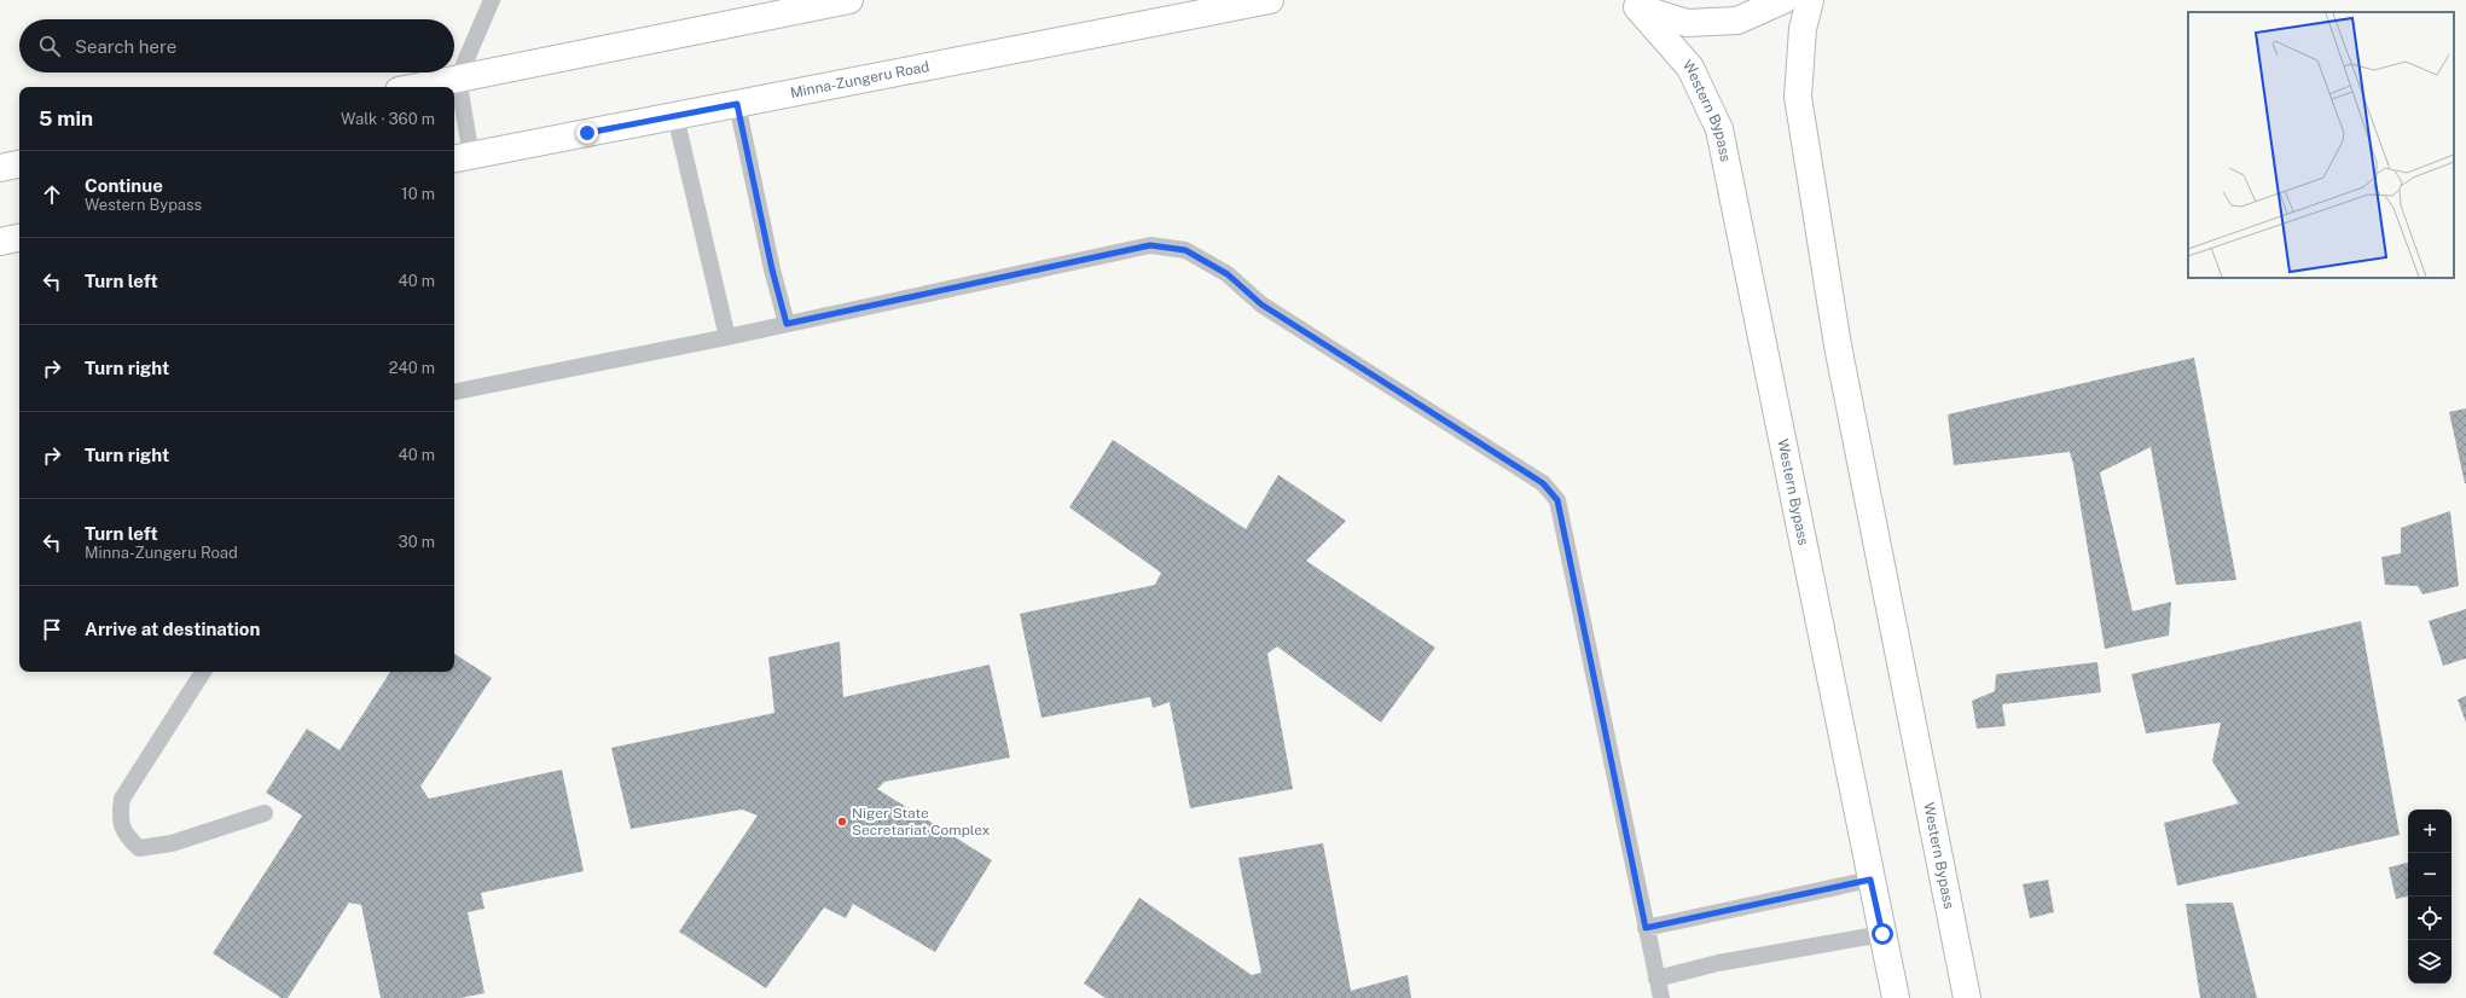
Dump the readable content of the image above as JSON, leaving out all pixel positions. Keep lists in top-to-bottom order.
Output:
{
  "streets": {
    "main road": ["Minna-Zungeru Road", "Western Bypass"]
  },
  "places": ["Niger State Secretariat Complex"],
  "page": {
    "search": "Search here",
    "heading": ["5 min", "Walk · 360 m"],
    "list": [
      ["Continue", "Western Bypass", "10 m"],
      ["Turn left", "40 m"],
      ["Turn right", "240 m"],
      ["Turn right", "40 m"],
      ["Turn left", "Minna-Zungeru Road", "30 m"],
      "Arrive at destination"
    ],
    "map_buttons": ["+", "−"]
  }
}
